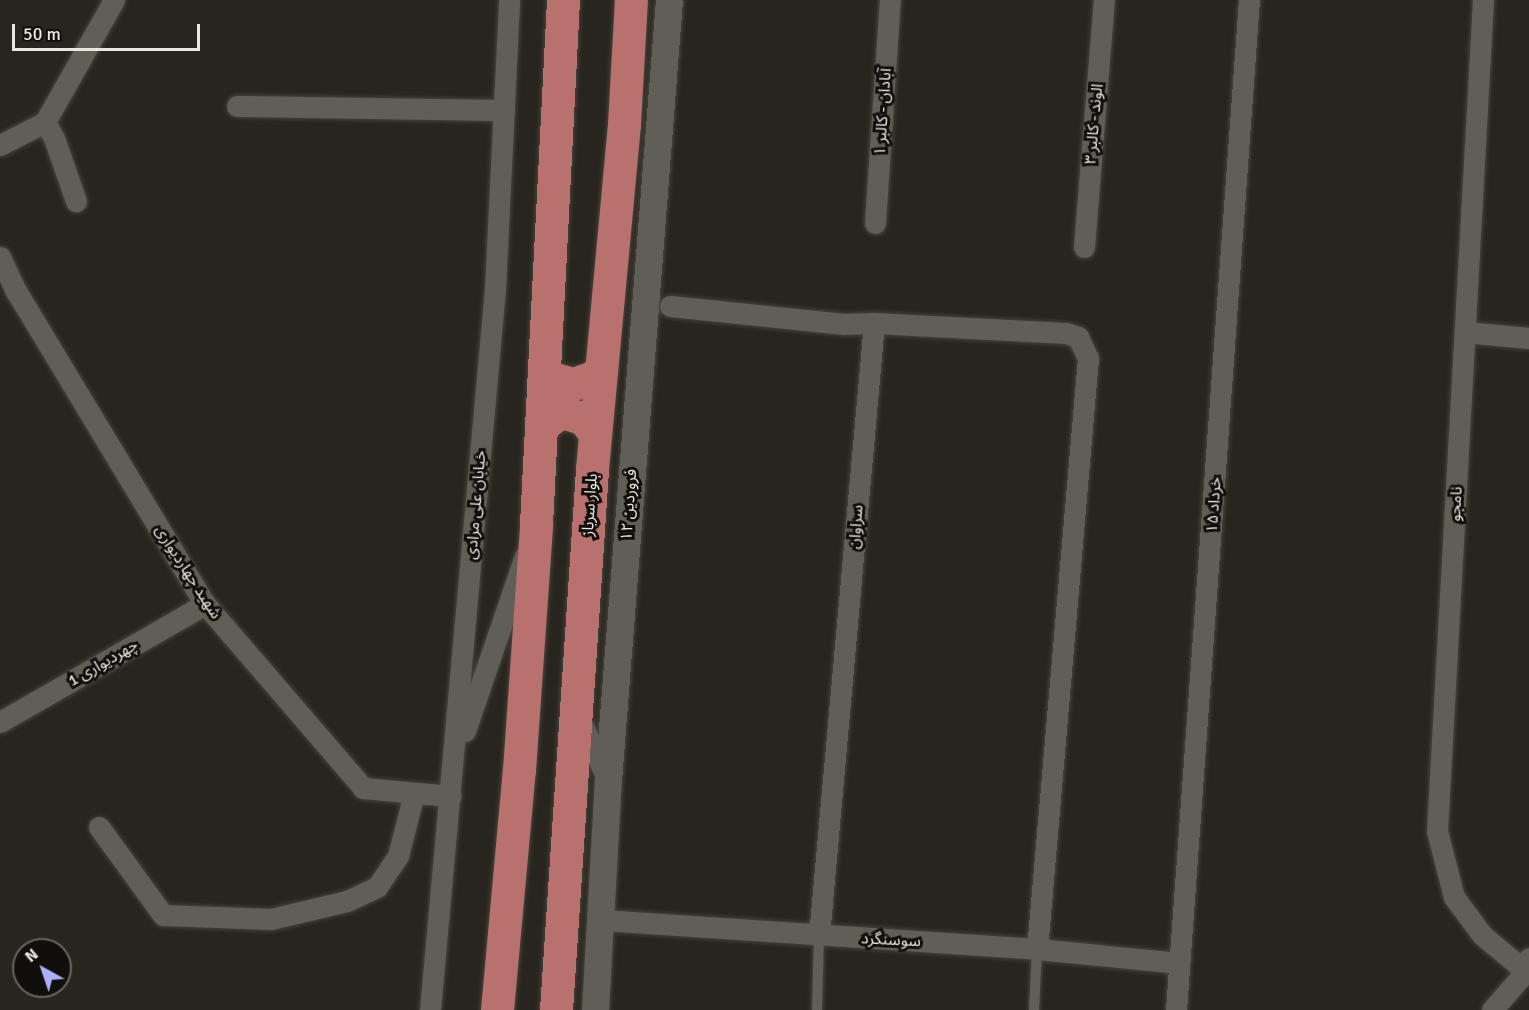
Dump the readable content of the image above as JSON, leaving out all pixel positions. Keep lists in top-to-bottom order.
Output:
{
  "streets": {
    "highway": ["بلوار سرباز"],
    "street": [
      "آبادان - کالبر ۱",
      "الوند - کالبر ۳",
      "نامجو",
      "خیابان علی مرادی",
      "۱۲ فروردین",
      "۱۵ خرداد",
      "سراوان",
      "شهید چهاردیواری",
      "چهردیواری 1",
      "سوسنگرد"
    ]
  },
  "crossings": [
    ["خیابان علی مرادی", "شهید چهاردیواری"],
    ["۱۲ فروردین", "سوسنگرد"],
    ["۱۵ خرداد", "سوسنگرد"],
    ["سراوان", "سوسنگرد"],
    ["شهید چهاردیواری", "چهردیواری 1"]
  ],
  "scale_bar": "50 m",
  "north": "top left"
}
